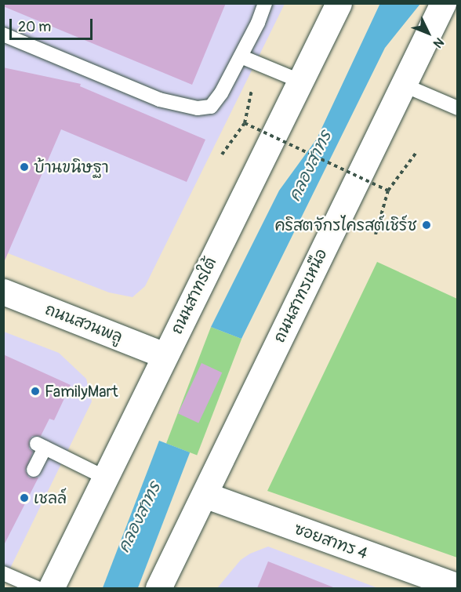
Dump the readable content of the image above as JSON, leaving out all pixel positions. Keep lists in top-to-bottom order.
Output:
{
  "streets": {
    "main road": [
      "ถนนสาทรใต้",
      "ถนนสาทรเหนือ",
      "ถนนสวนพลู",
      "ซอยสาทร 4"
    ]
  },
  "crossings": [
    ["ถนนสาทรใต้", "ถนนสวนพลู"],
    ["ถนนสาทรเหนือ", "ซอยสาทร 4"]
  ],
  "water": ["คลองสาทร"],
  "places": [
    "บ้านขนิษฐา",
    "คริสตจักรไครสต์เชิร์ช",
    "FamilyMart",
    "เชลล์"
  ],
  "scale_bar": "20 m",
  "north": "bottom right"
}
